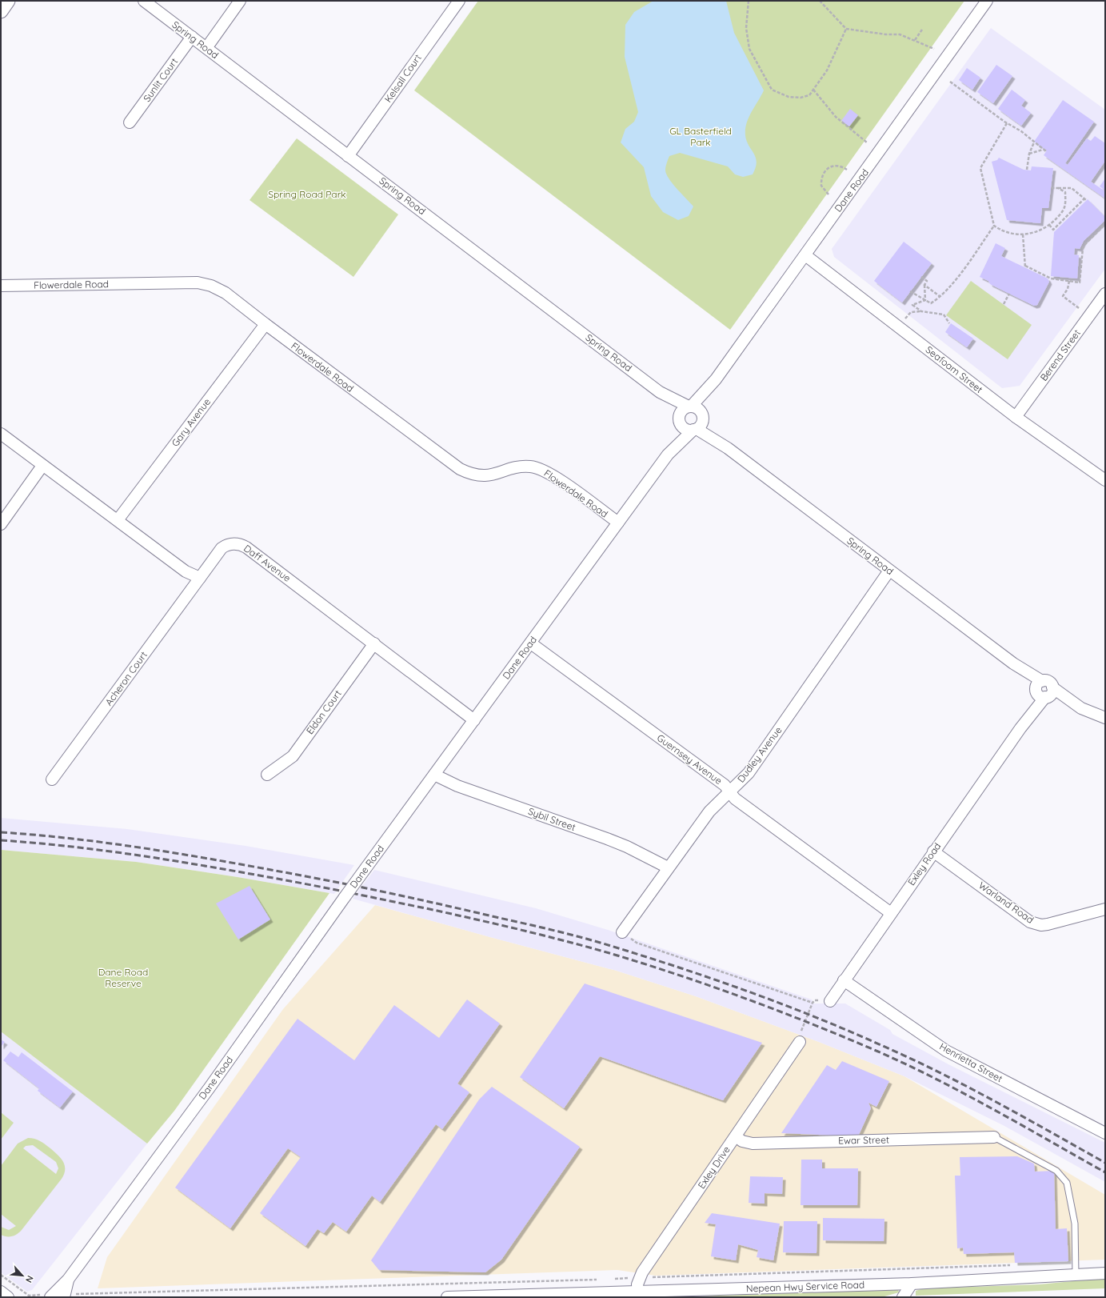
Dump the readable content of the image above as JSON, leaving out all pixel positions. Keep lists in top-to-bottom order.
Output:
{
  "streets": {
    "street": [
      "Spring Road",
      "Kelsall Court",
      "Sunlit Court",
      "Dane Road",
      "Flowerdale Road",
      "Berend Street",
      "Seafoam Street",
      "Gary Avenue",
      "Daff Avenue",
      "Acheron Court",
      "Eldon Court",
      "Dudley Avenue",
      "Guernsey Avenue",
      "Sybil Street",
      "Exley Road",
      "Warland Road",
      "Henrietta Street",
      "Ewar Street",
      "Exley Drive",
      "Nepean Hwy Service Road"
    ]
  },
  "crossings": [
    ["Spring Road", "Kelsall Court"],
    ["Spring Road", "Sunlit Court"],
    ["Spring Road", "Dane Road"],
    ["Spring Road", "Dudley Avenue"],
    ["Spring Road", "Exley Road"],
    ["Dane Road", "Flowerdale Road"],
    ["Dane Road", "Seafoam Street"],
    ["Dane Road", "Daff Avenue"],
    ["Dane Road", "Guernsey Avenue"],
    ["Dane Road", "Sybil Street"],
    ["Flowerdale Road", "Gary Avenue"],
    ["Berend Street", "Seafoam Street"],
    ["Daff Avenue", "Acheron Court"],
    ["Daff Avenue", "Eldon Court"],
    ["Dudley Avenue", "Guernsey Avenue"],
    ["Dudley Avenue", "Sybil Street"],
    ["Guernsey Avenue", "Exley Road"],
    ["Exley Road", "Warland Road"],
    ["Exley Road", "Henrietta Street"],
    ["Ewar Street", "Exley Drive"],
    ["Exley Drive", "Nepean Hwy Service Road"]
  ],
  "parks": ["GL Basterfield Park", "Spring Road Park", "Dane Road Reserve"],
  "north": "bottom right"
}
